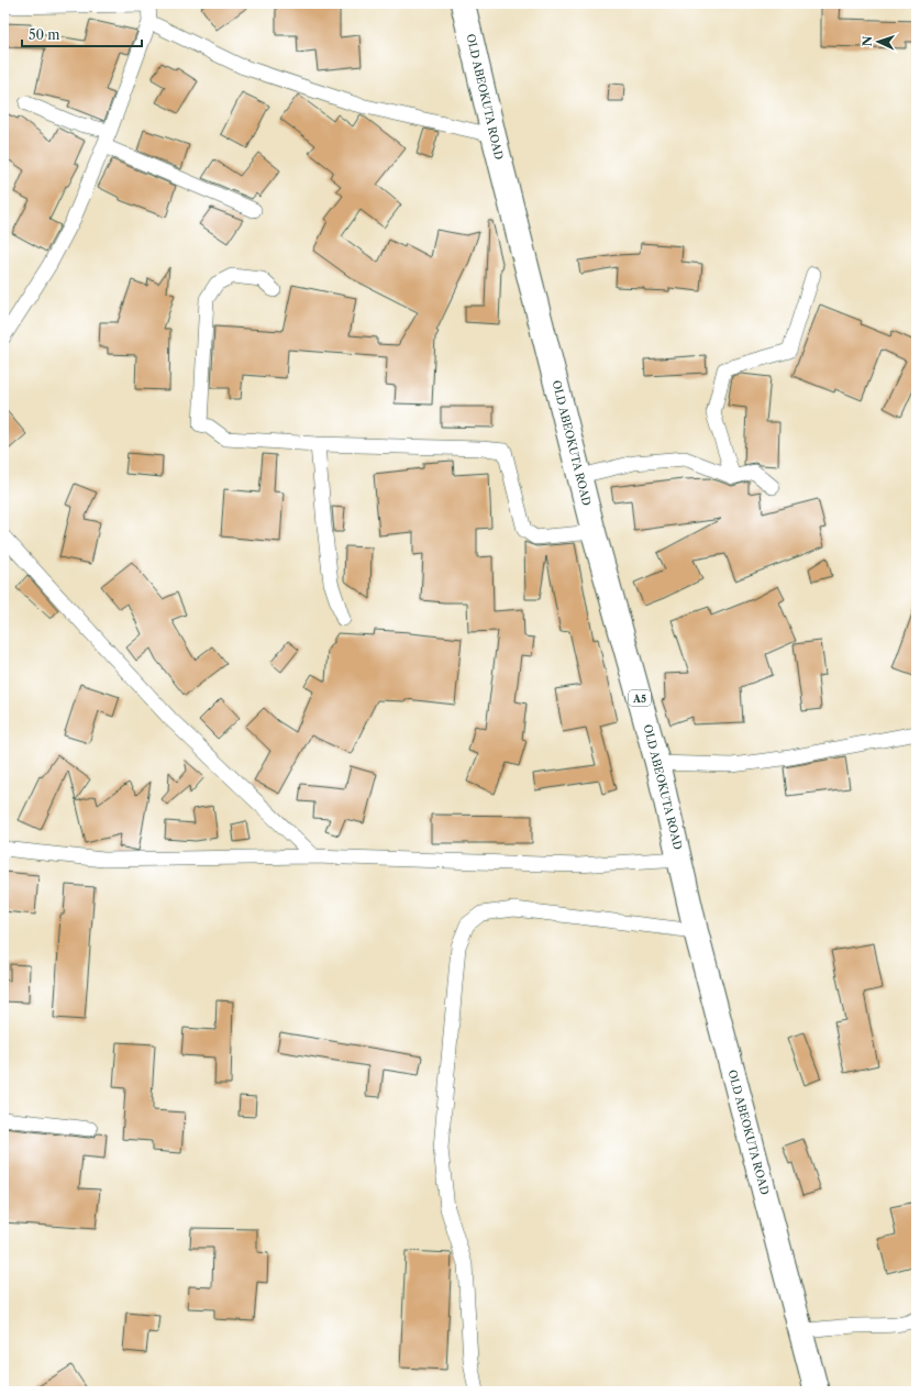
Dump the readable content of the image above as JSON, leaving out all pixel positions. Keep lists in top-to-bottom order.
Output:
{
  "streets": {
    "highway": ["OLD ABEOKUTA ROAD", "A5"]
  },
  "scale_bar": "50 m",
  "north": "left"
}
